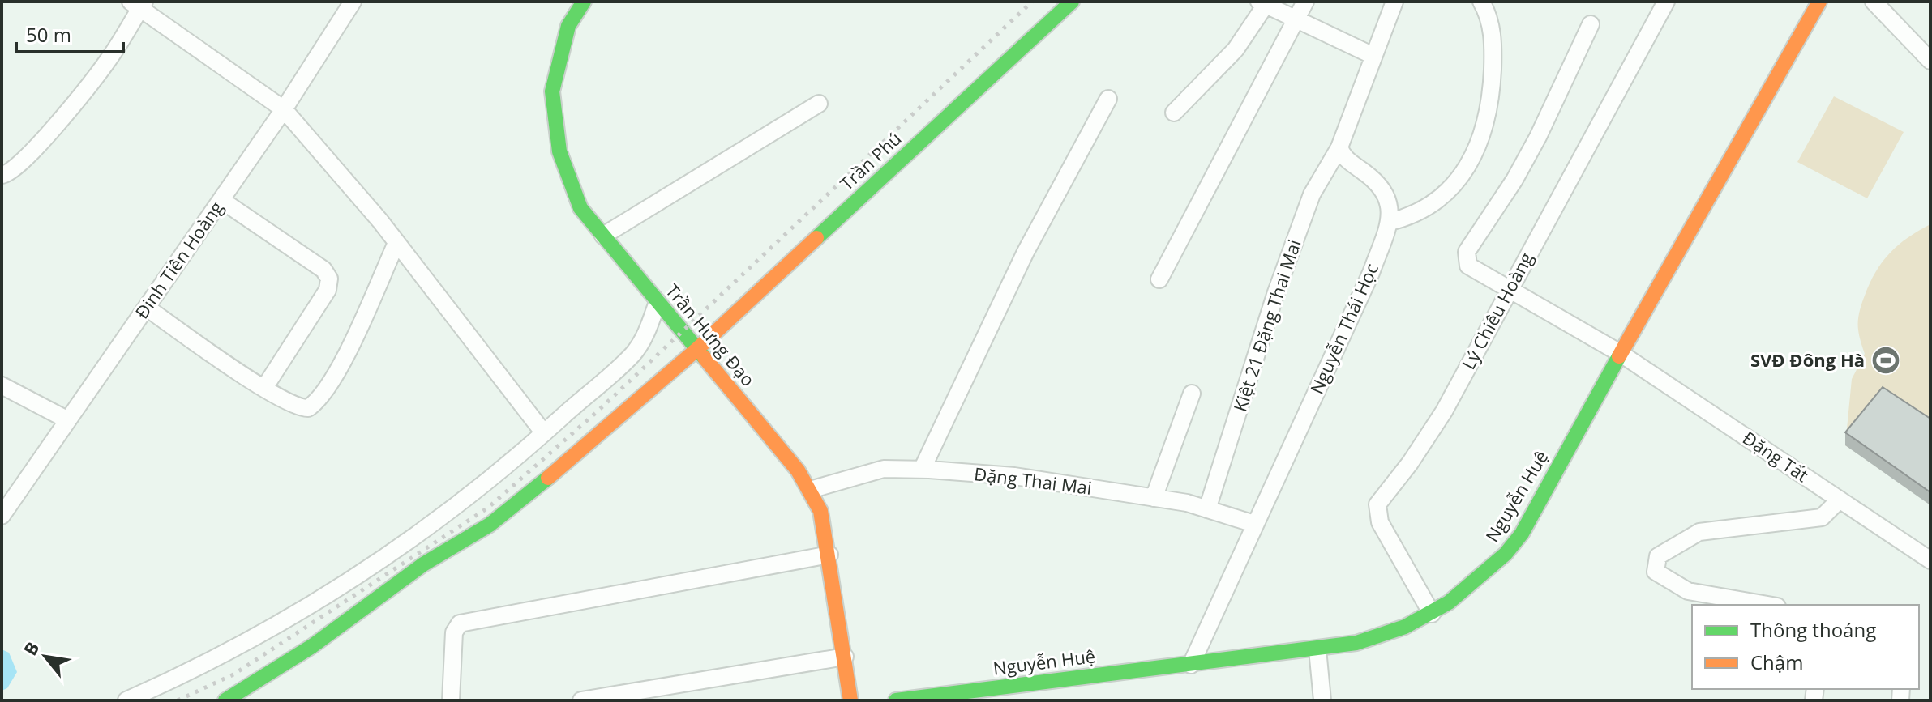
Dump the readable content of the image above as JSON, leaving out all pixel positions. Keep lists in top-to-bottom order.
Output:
{
  "streets": {
    "street": [
      "Trần Phú",
      "Đinh Tiên Hoàng",
      "Lý Chiêu Hoàng",
      "Kiệt 21 Đặng Thai Mai",
      "Nguyễn Thái Học",
      "Trần Hưng Đạo",
      "Đặng Tất",
      "Đặng Thai Mai",
      "Nguyễn Huệ"
    ]
  },
  "crossings": [
    ["Trần Phú", "Trần Hưng Đạo"],
    ["Lý Chiêu Hoàng", "Đặng Tất"],
    ["Lý Chiêu Hoàng", "Nguyễn Huệ"],
    ["Kiệt 21 Đặng Thai Mai", "Nguyễn Thái Học"],
    ["Kiệt 21 Đặng Thai Mai", "Đặng Thai Mai"],
    ["Nguyễn Thái Học", "Đặng Thai Mai"],
    ["Nguyễn Thái Học", "Nguyễn Huệ"],
    ["Trần Hưng Đạo", "Đặng Thai Mai"],
    ["Đặng Tất", "Nguyễn Huệ"]
  ],
  "places": {
    "sports": ["SVĐ Đông Hà"]
  },
  "legend": ["Thông thoáng", "Chậm"],
  "scale_bar": "50 m",
  "north": "top left"
}
